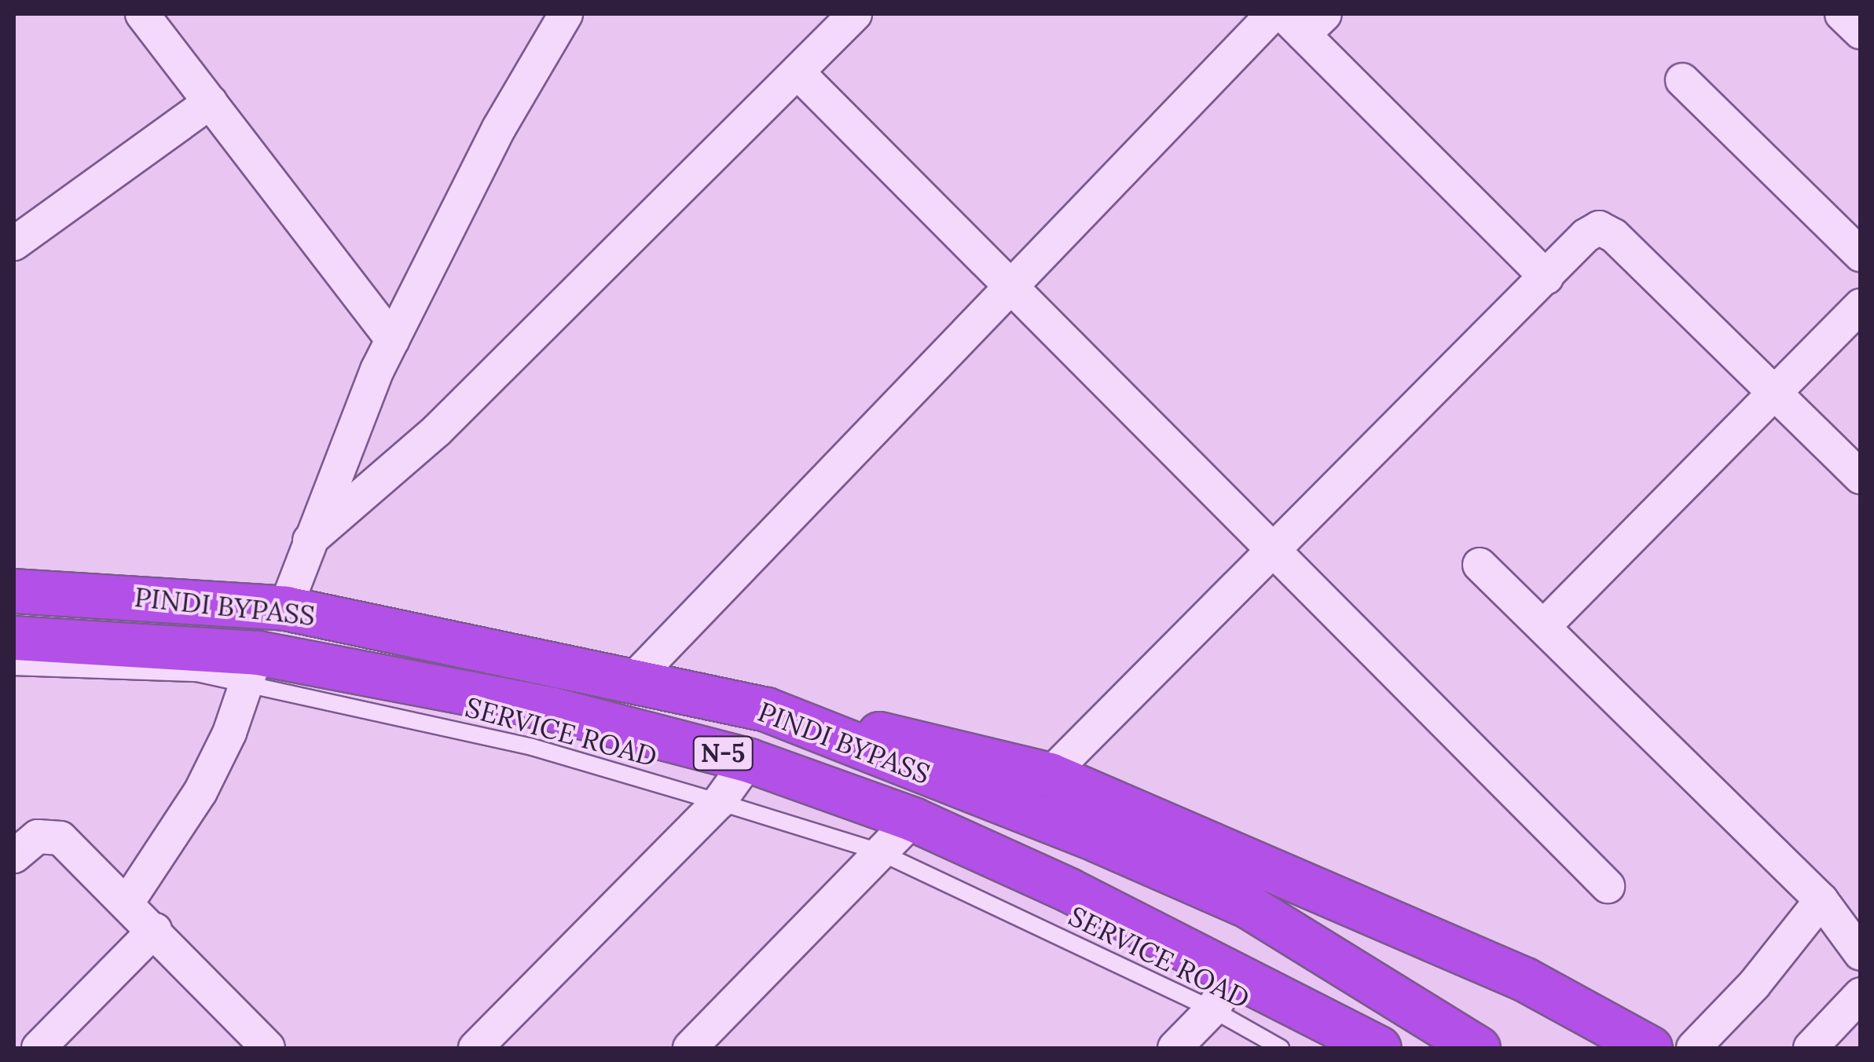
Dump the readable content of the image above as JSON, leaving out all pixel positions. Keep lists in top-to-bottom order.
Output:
{
  "streets": {
    "highway": ["PINDI BYPASS", "N-5"],
    "lane": ["SERVICE ROAD"]
  },
  "crossings": [
    ["PINDI BYPASS", "SERVICE ROAD"]
  ]
}
